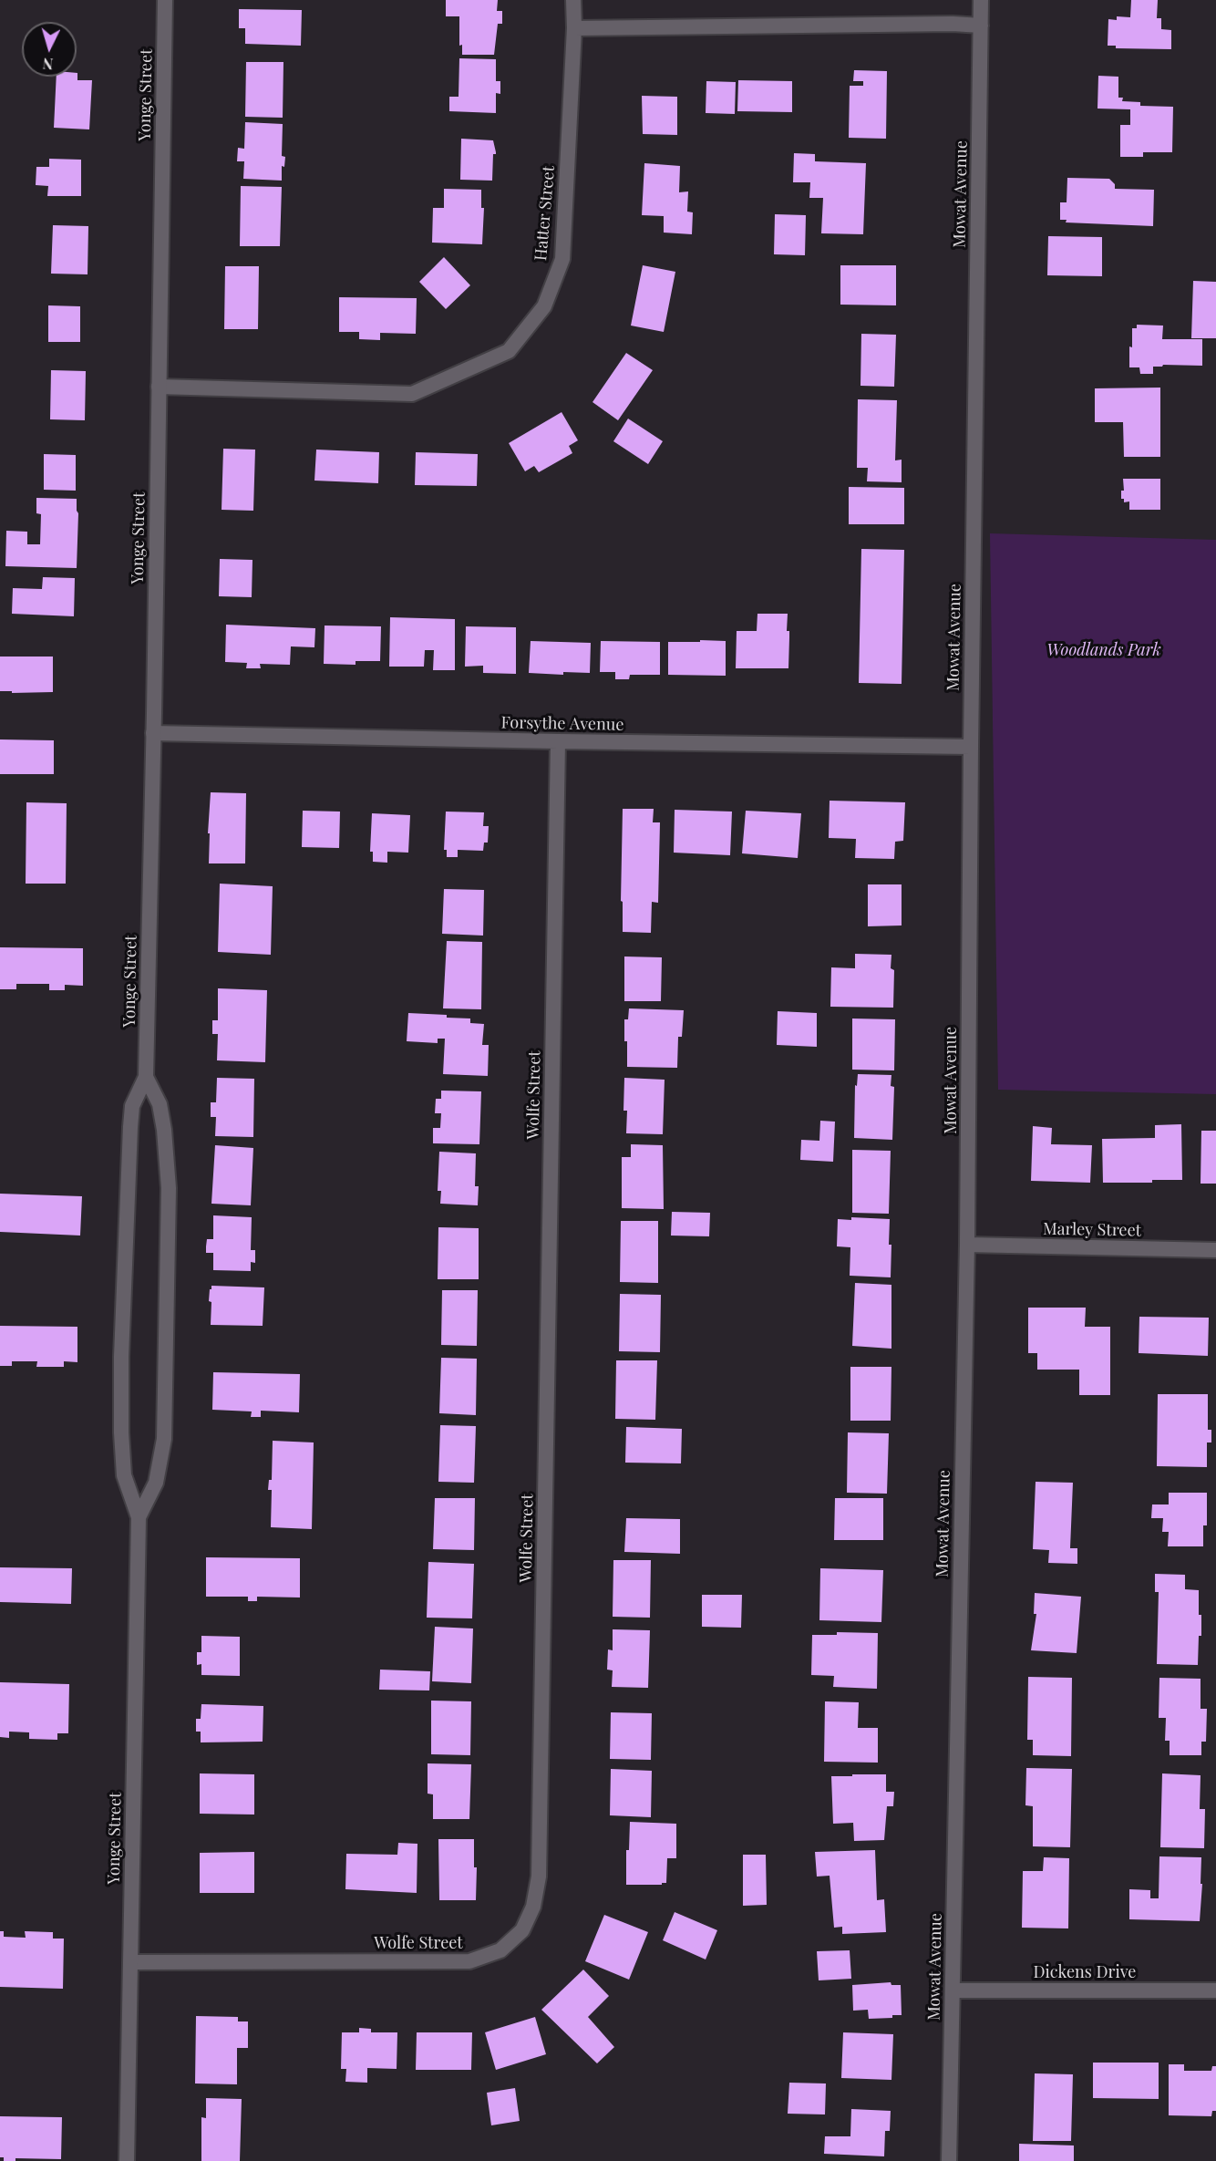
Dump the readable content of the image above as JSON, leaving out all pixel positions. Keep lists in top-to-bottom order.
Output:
{
  "streets": {
    "street": [
      "Yonge Street",
      "Mowat Avenue",
      "Hatter Street",
      "Forsythe Avenue",
      "Wolfe Street",
      "Marley Street",
      "Dickens Drive"
    ]
  },
  "crossings": [
    ["Yonge Street", "Hatter Street"],
    ["Yonge Street", "Forsythe Avenue"],
    ["Yonge Street", "Wolfe Street"],
    ["Mowat Avenue", "Forsythe Avenue"],
    ["Mowat Avenue", "Marley Street"],
    ["Mowat Avenue", "Dickens Drive"],
    ["Forsythe Avenue", "Wolfe Street"]
  ],
  "parks": ["Woodlands Park"],
  "north": "bottom"
}
